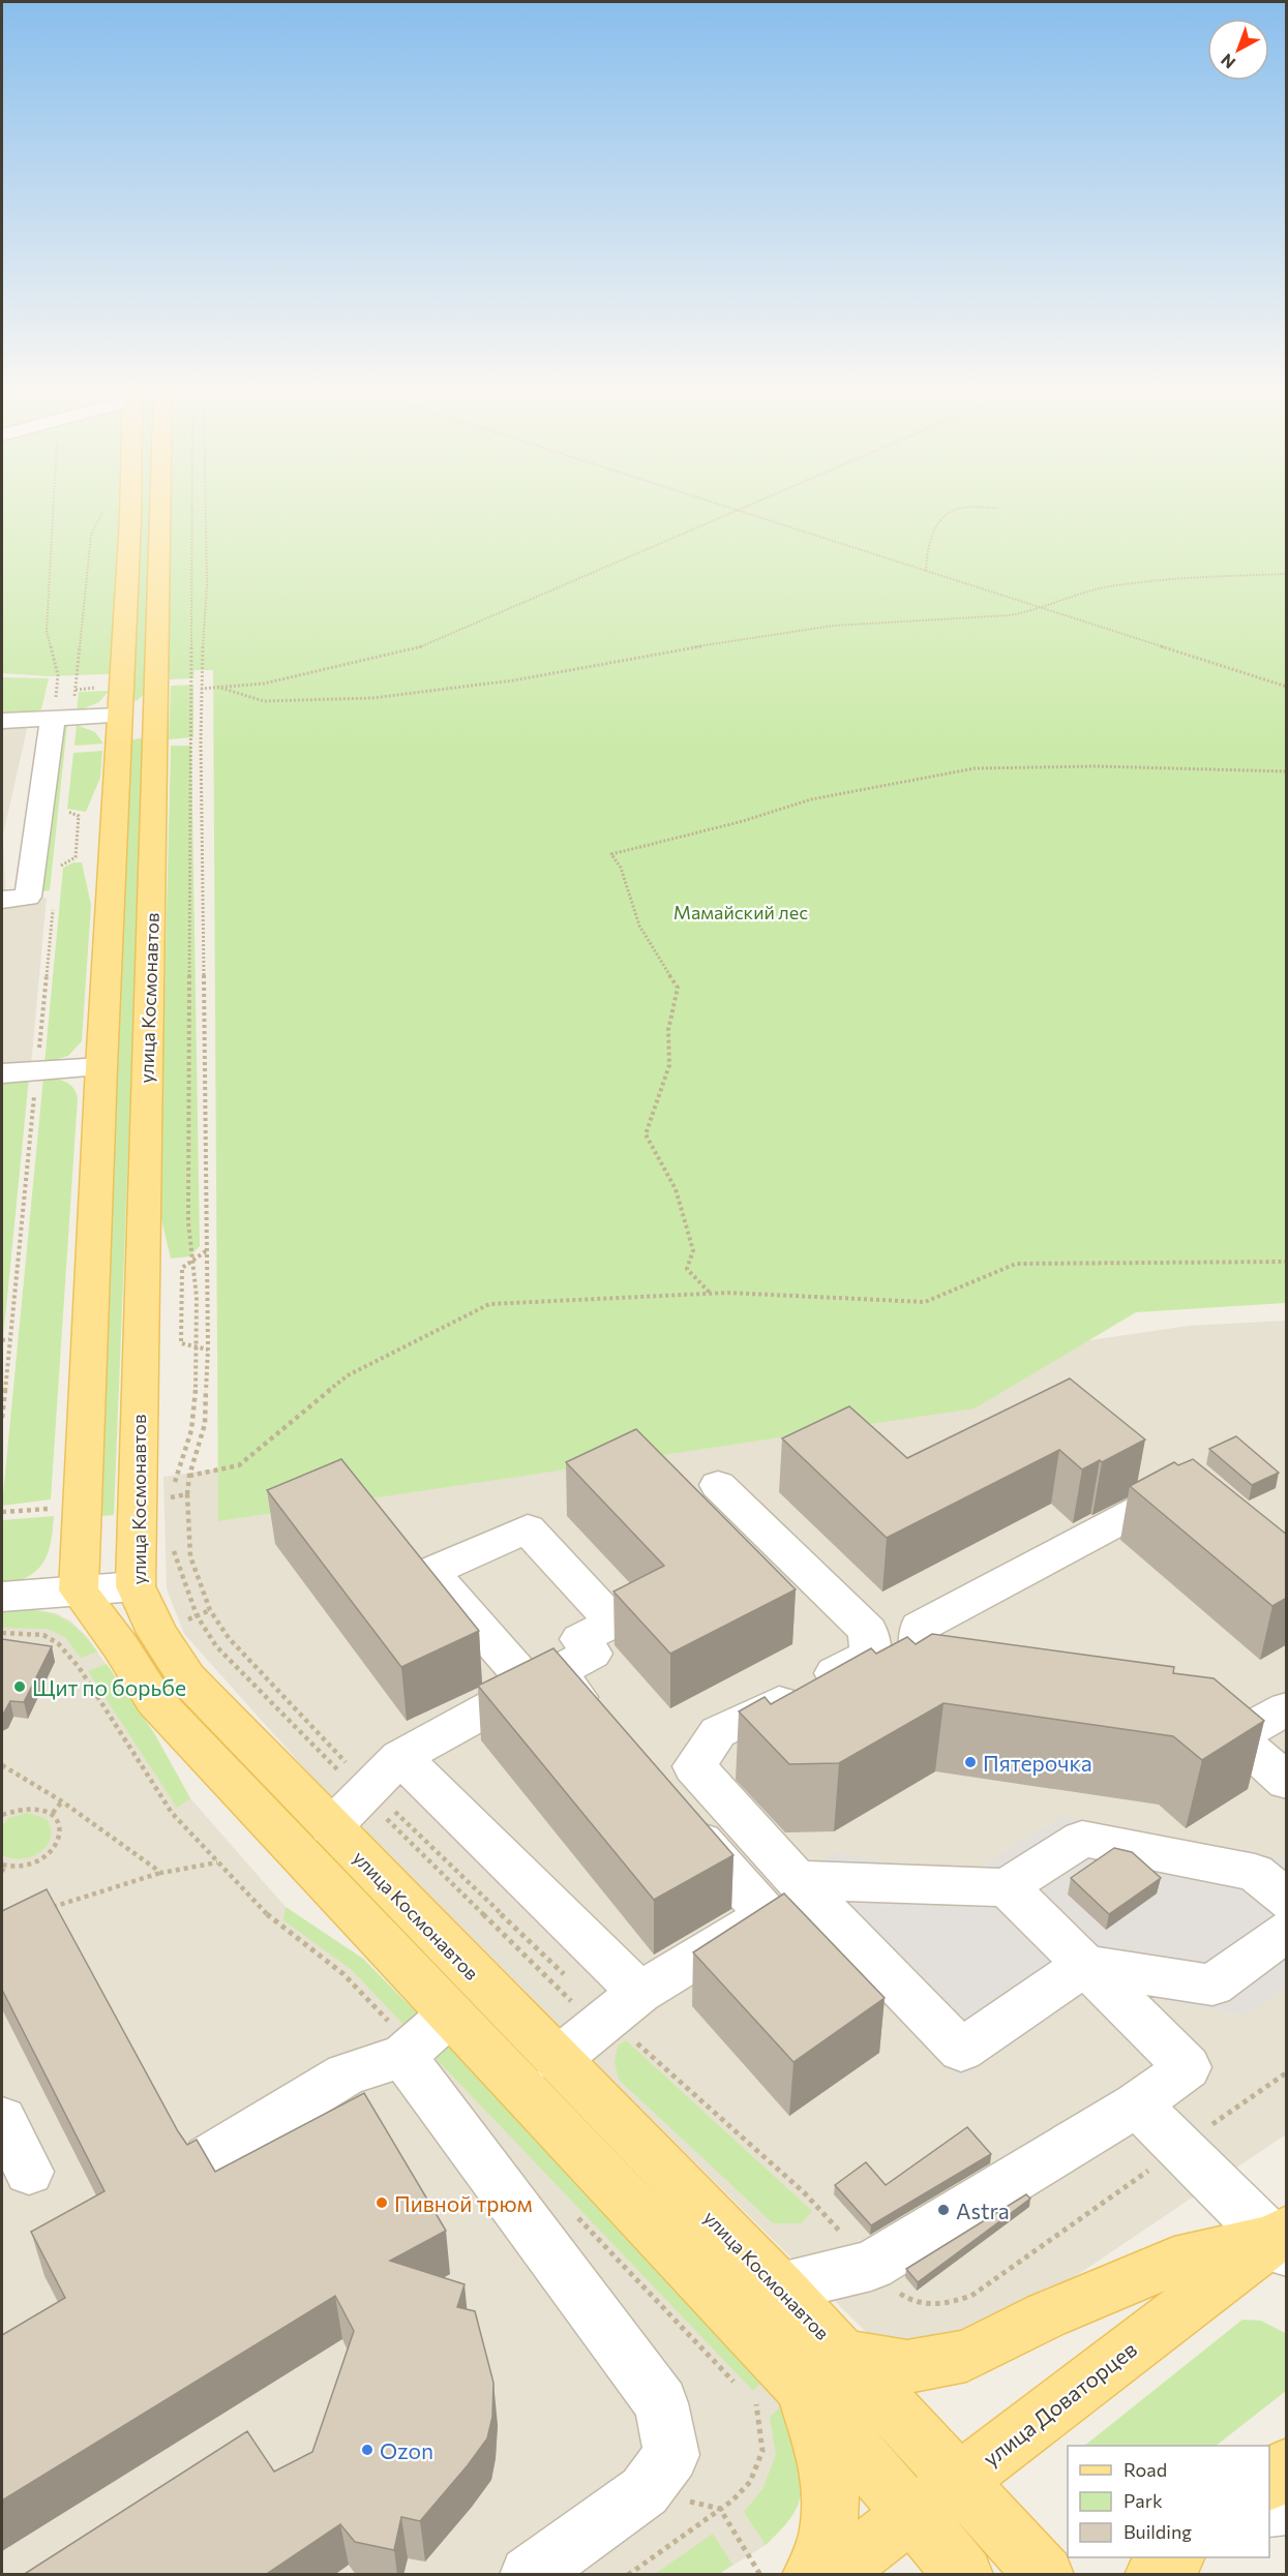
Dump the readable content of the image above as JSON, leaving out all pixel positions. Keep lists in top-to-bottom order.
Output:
{
  "streets": {
    "main road": ["улица Космонавтов", "улица Доваторцев"]
  },
  "crossings": [
    ["улица Космонавтов", "улица Доваторцев"]
  ],
  "parks": ["Мамайский лес"],
  "places": [
    "Щит по борьбе",
    "Пятерочка",
    "Пивной трюм",
    "Astra",
    "Ozon"
  ],
  "legend": ["Road", "Park", "Building"],
  "north": "bottom left"
}
